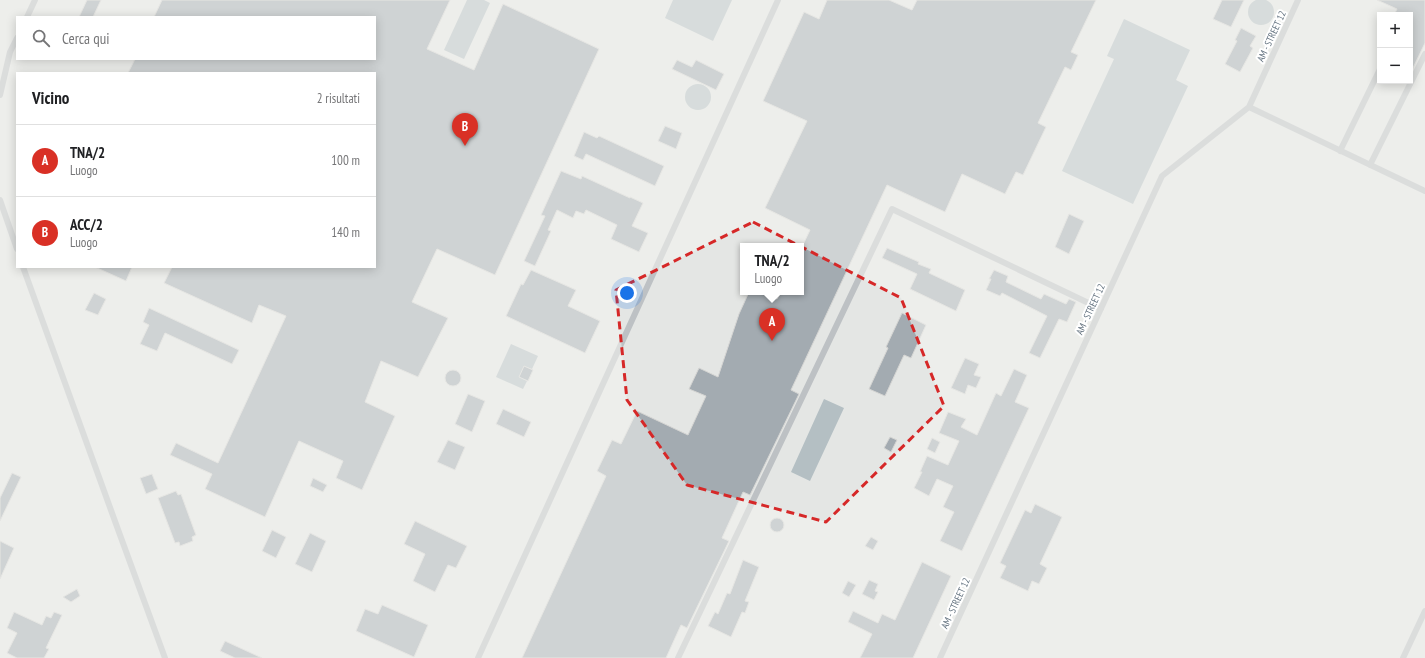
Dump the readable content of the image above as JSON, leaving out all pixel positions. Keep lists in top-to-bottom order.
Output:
{
  "streets": {
    "lane": ["AM - STREET 12"]
  },
  "page": {
    "map_buttons": ["+", "−"],
    "search": "Cerca qui",
    "heading": ["Vicino", "2 risultati"],
    "pins": ["B", "A"],
    "list": [
      {
        "mark": "A",
        "name": "TNA/2",
        "note": "Luogo",
        "value": "100 m"
      },
      {
        "mark": "B",
        "name": "ACC/2",
        "note": "Luogo",
        "value": "140 m"
      }
    ],
    "popup": ["TNA/2", "Luogo"]
  }
}
